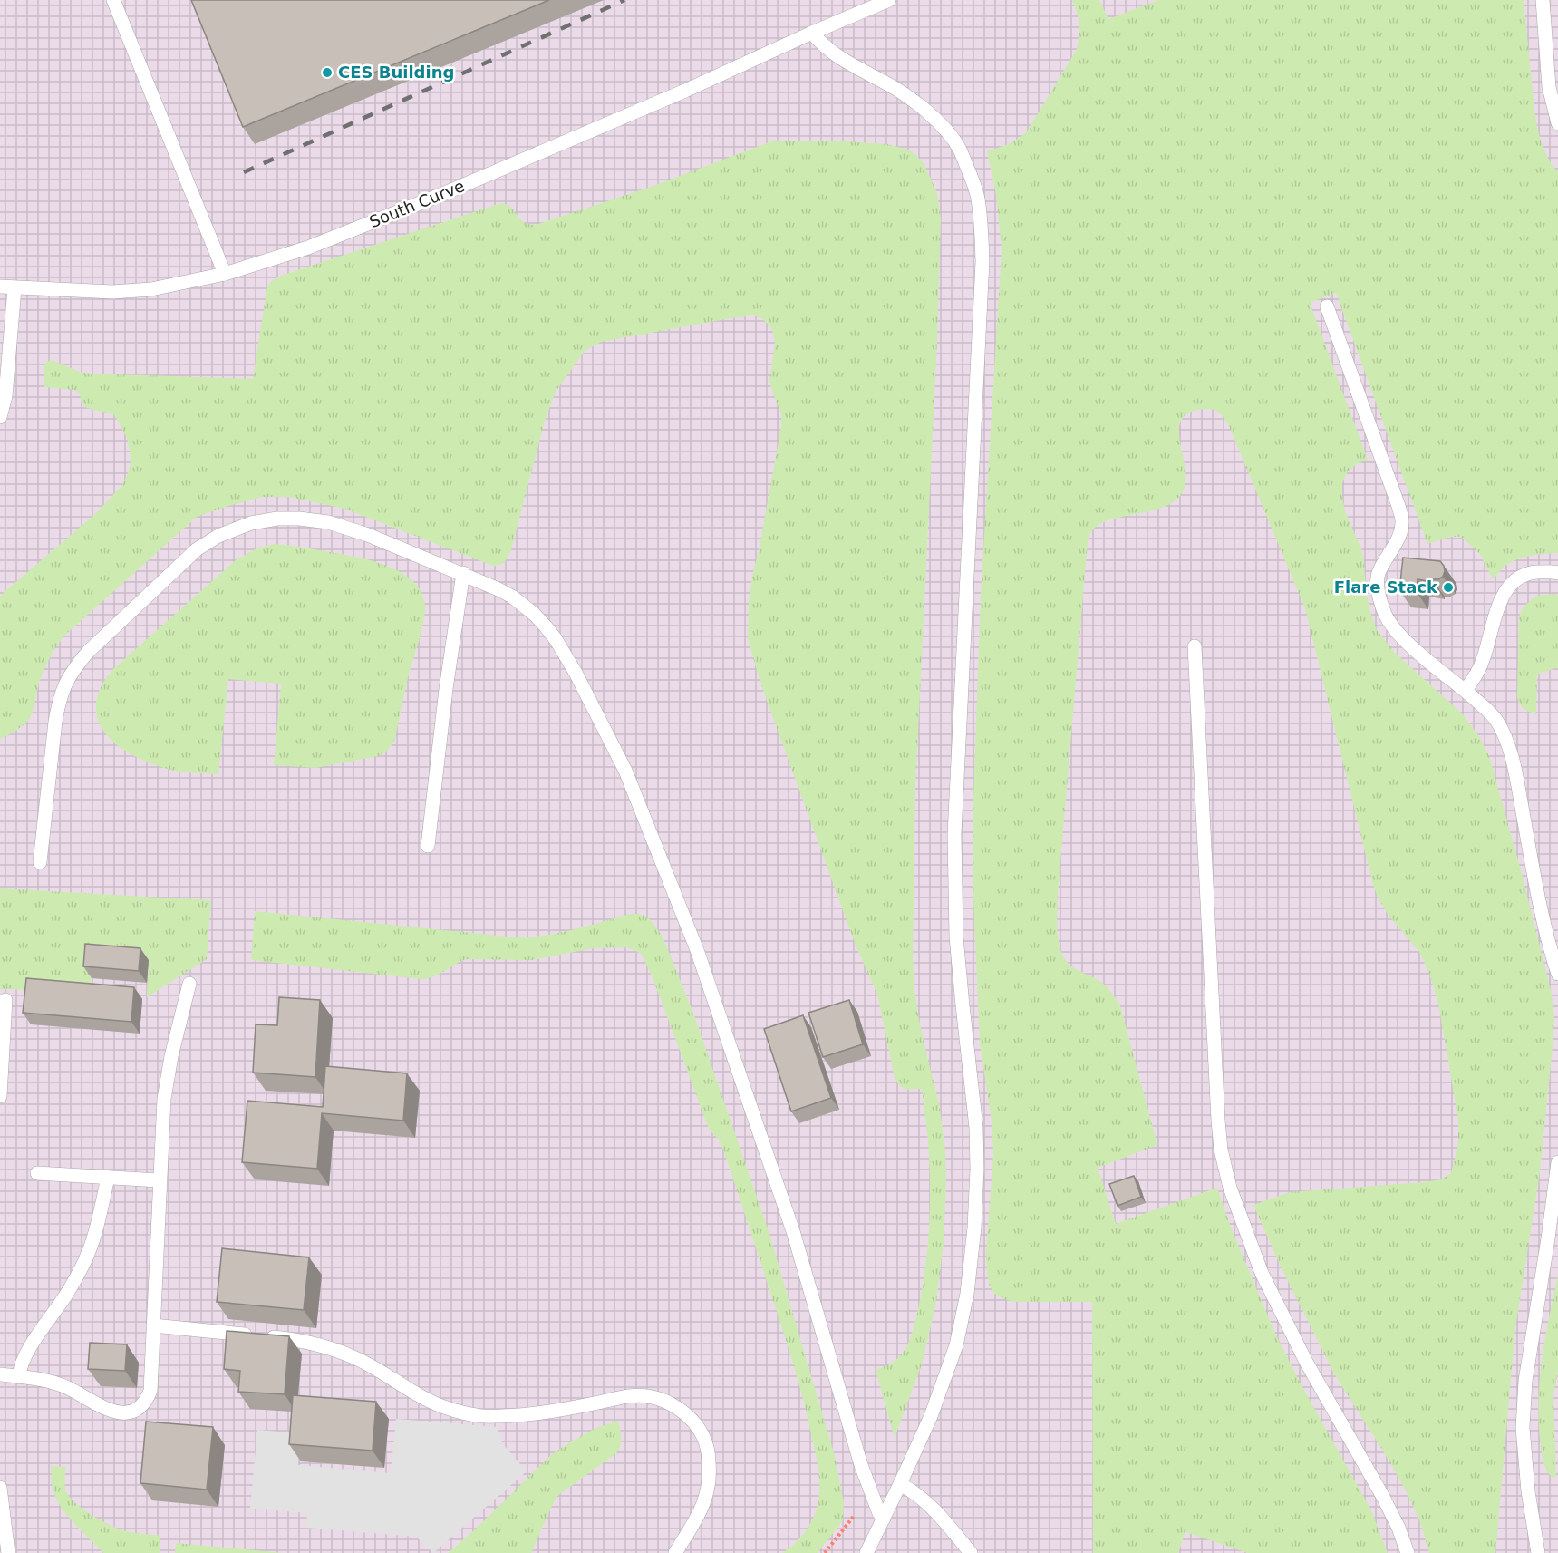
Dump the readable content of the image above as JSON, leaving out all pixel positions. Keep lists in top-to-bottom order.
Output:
{
  "streets": {
    "lane": ["South Curve"]
  },
  "places": ["CES Building", "Flare Stack"]
}
